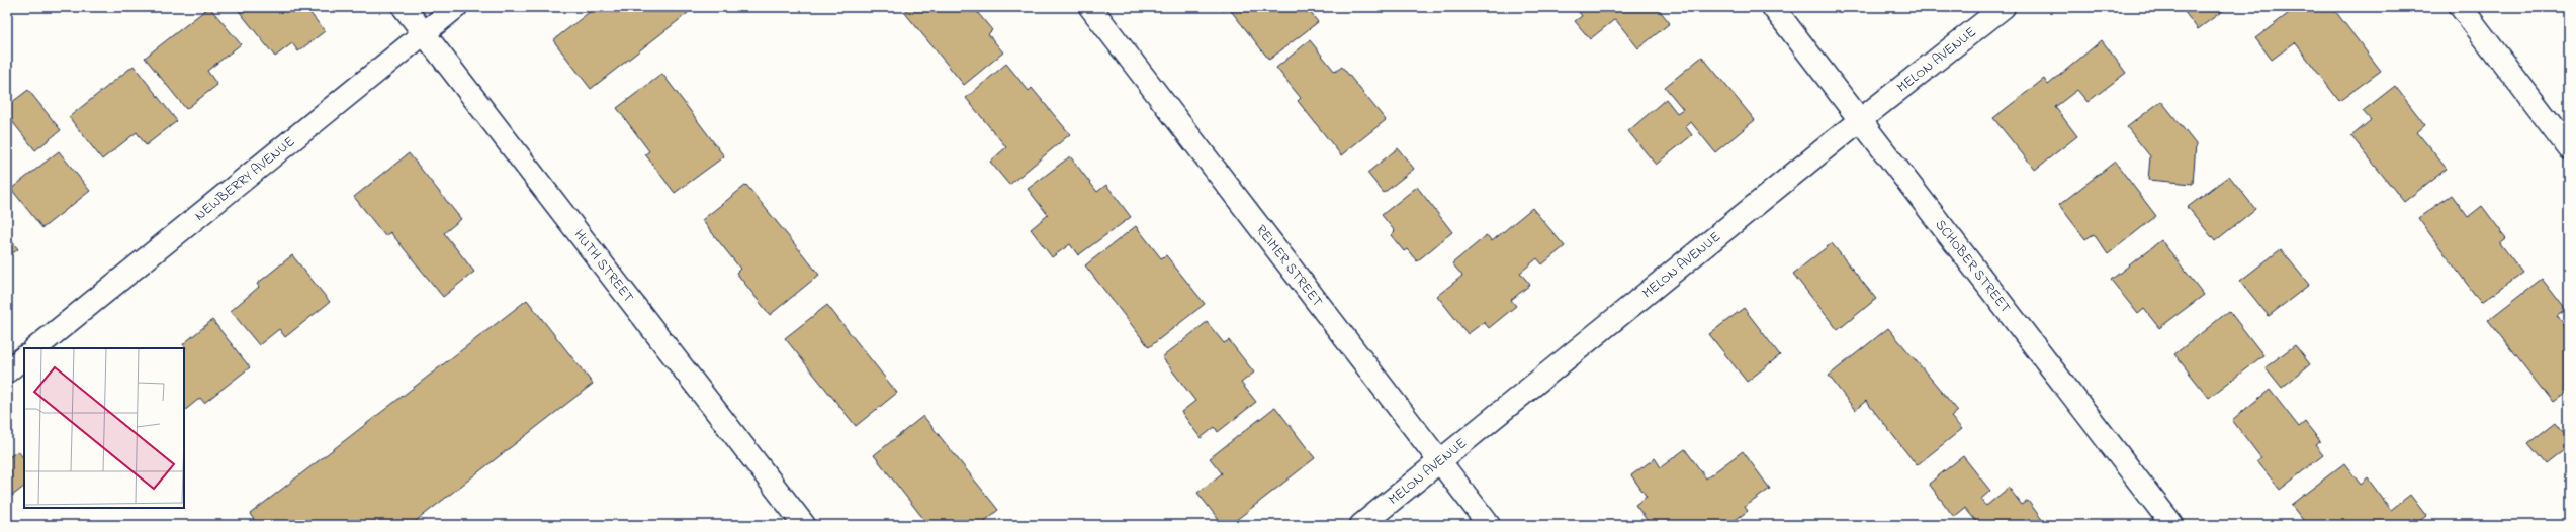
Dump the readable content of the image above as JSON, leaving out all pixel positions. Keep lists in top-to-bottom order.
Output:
{
  "streets": {
    "street": [
      "MELON AVENUE",
      "NEWBERRY AVENUE",
      "HUTH STREET",
      "REIMER STREET",
      "SCHOBER STREET"
    ]
  },
  "crossings": [
    ["MELON AVENUE", "REIMER STREET"],
    ["MELON AVENUE", "SCHOBER STREET"],
    ["NEWBERRY AVENUE", "HUTH STREET"]
  ]
}
